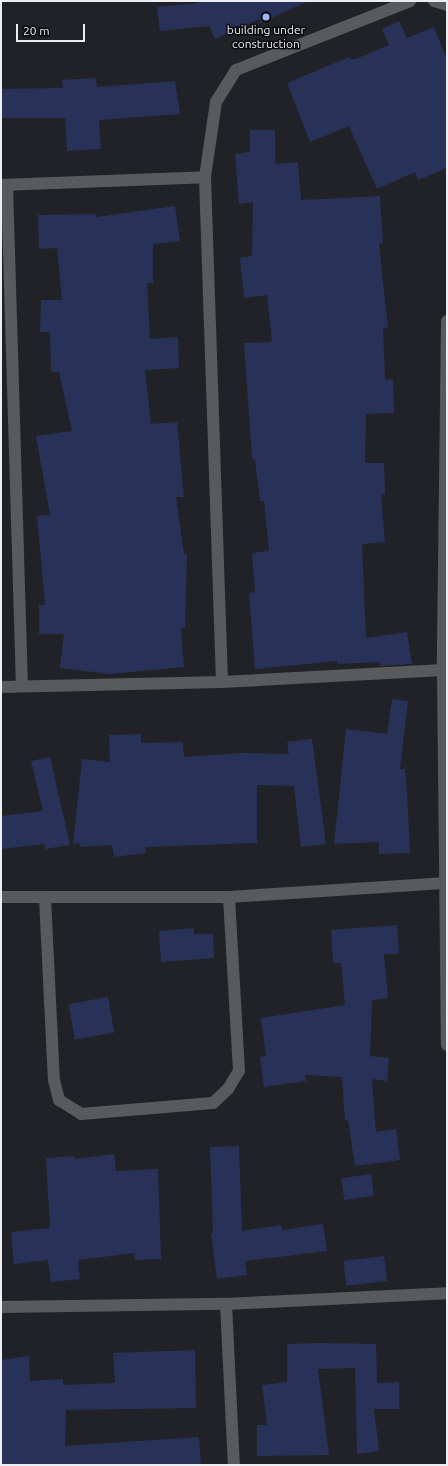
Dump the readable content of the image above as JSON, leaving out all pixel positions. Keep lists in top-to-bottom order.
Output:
{
  "places": ["building under construction"],
  "scale_bar": "20 m"
}
